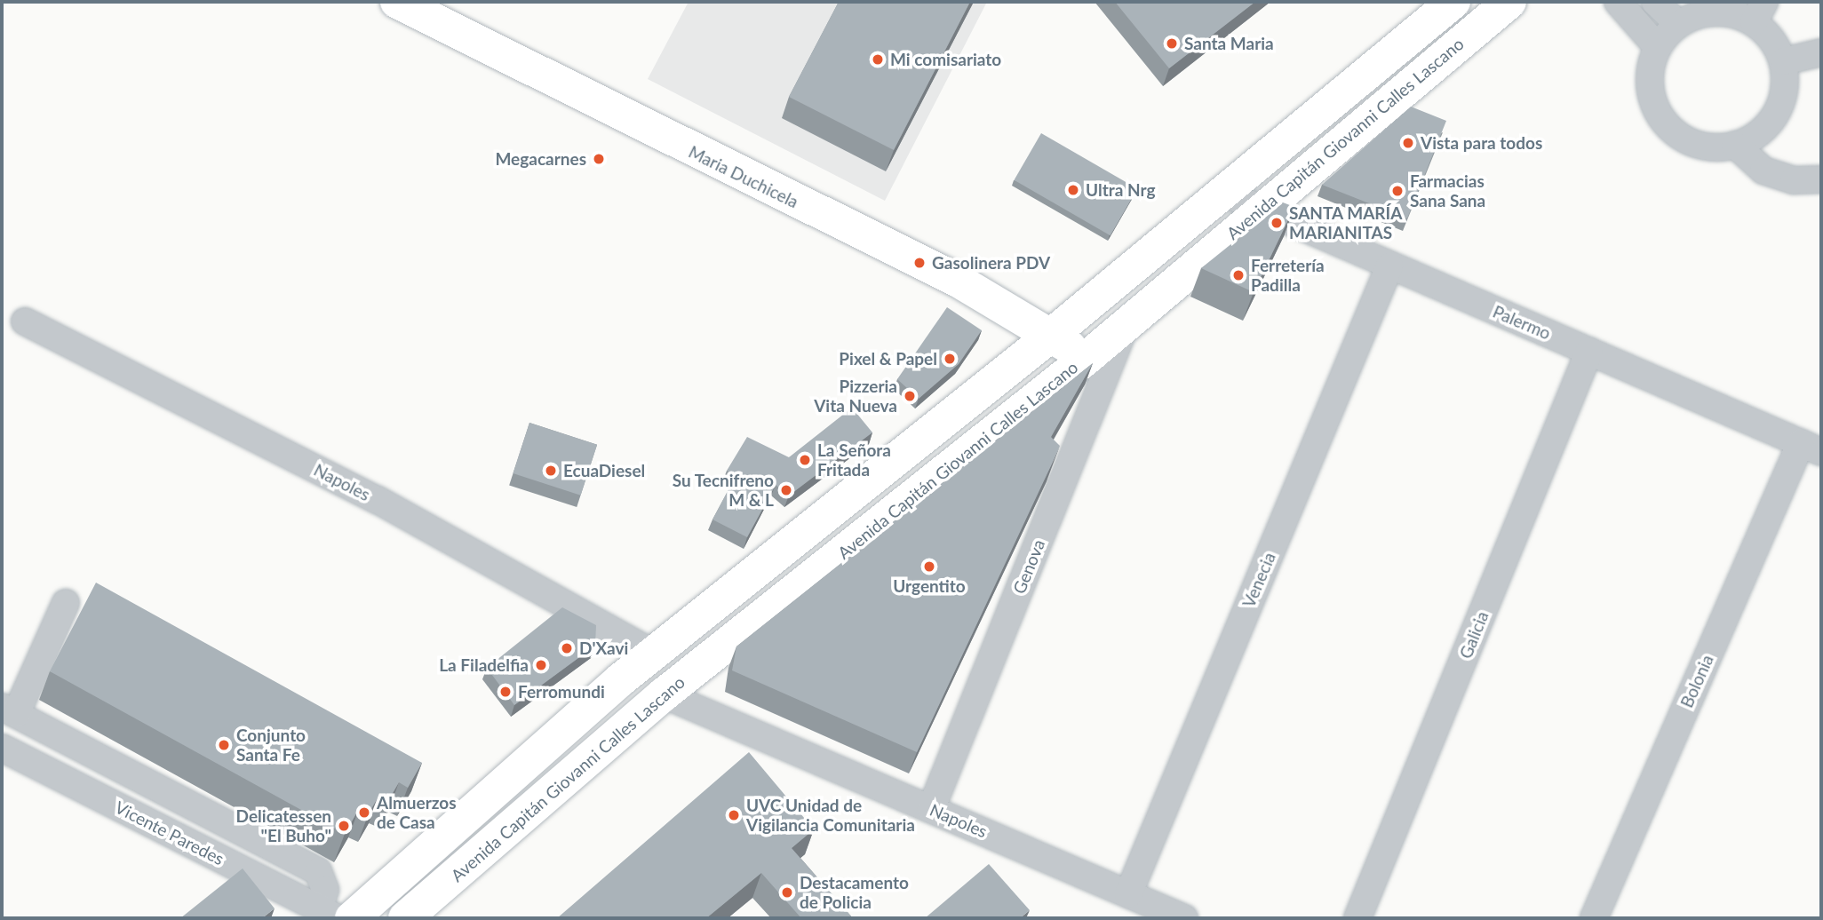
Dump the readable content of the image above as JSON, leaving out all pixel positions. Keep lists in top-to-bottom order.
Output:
{
  "streets": {
    "main road": ["Avenida Capitán Giovanni Calles Lascano", "Maria Duchicela"],
    "street": [
      "Palermo",
      "Napoles",
      "Genova",
      "Venecia",
      "Galicia",
      "Bolonia",
      "Vicente Paredes"
    ]
  },
  "crossings": [
    ["Avenida Capitán Giovanni Calles Lascano", "Maria Duchicela"],
    ["Avenida Capitán Giovanni Calles Lascano", "Palermo"],
    ["Avenida Capitán Giovanni Calles Lascano", "Napoles"],
    ["Avenida Capitán Giovanni Calles Lascano", "Genova"],
    ["Palermo", "Venecia"],
    ["Palermo", "Galicia"],
    ["Palermo", "Bolonia"],
    ["Napoles", "Genova"],
    ["Napoles", "Venecia"]
  ],
  "places": [
    "Santa Maria",
    "Mi comisariato",
    "Vista para todos",
    "Megacarnes",
    "Ultra Nrg",
    "Farmacias Sana Sana",
    "SANTA MARÍA MARIANITAS",
    "Gasolinera PDV",
    "Ferretería Padilla",
    "Pixel & Papel",
    "Pizzeria Vita Nueva",
    "La Señora Fritada",
    "EcuaDiesel",
    "Su Tecnifreno M & L",
    "Urgentito",
    "D'Xavi",
    "La Filadelfia",
    "Ferromundi",
    "Conjunto Santa Fe",
    "Almuerzos de Casa",
    "UVC Unidad de Vigilancia Comunitaria",
    "Delicatessen \"El Buho\"",
    "Destacamento de Policia"
  ]
}
